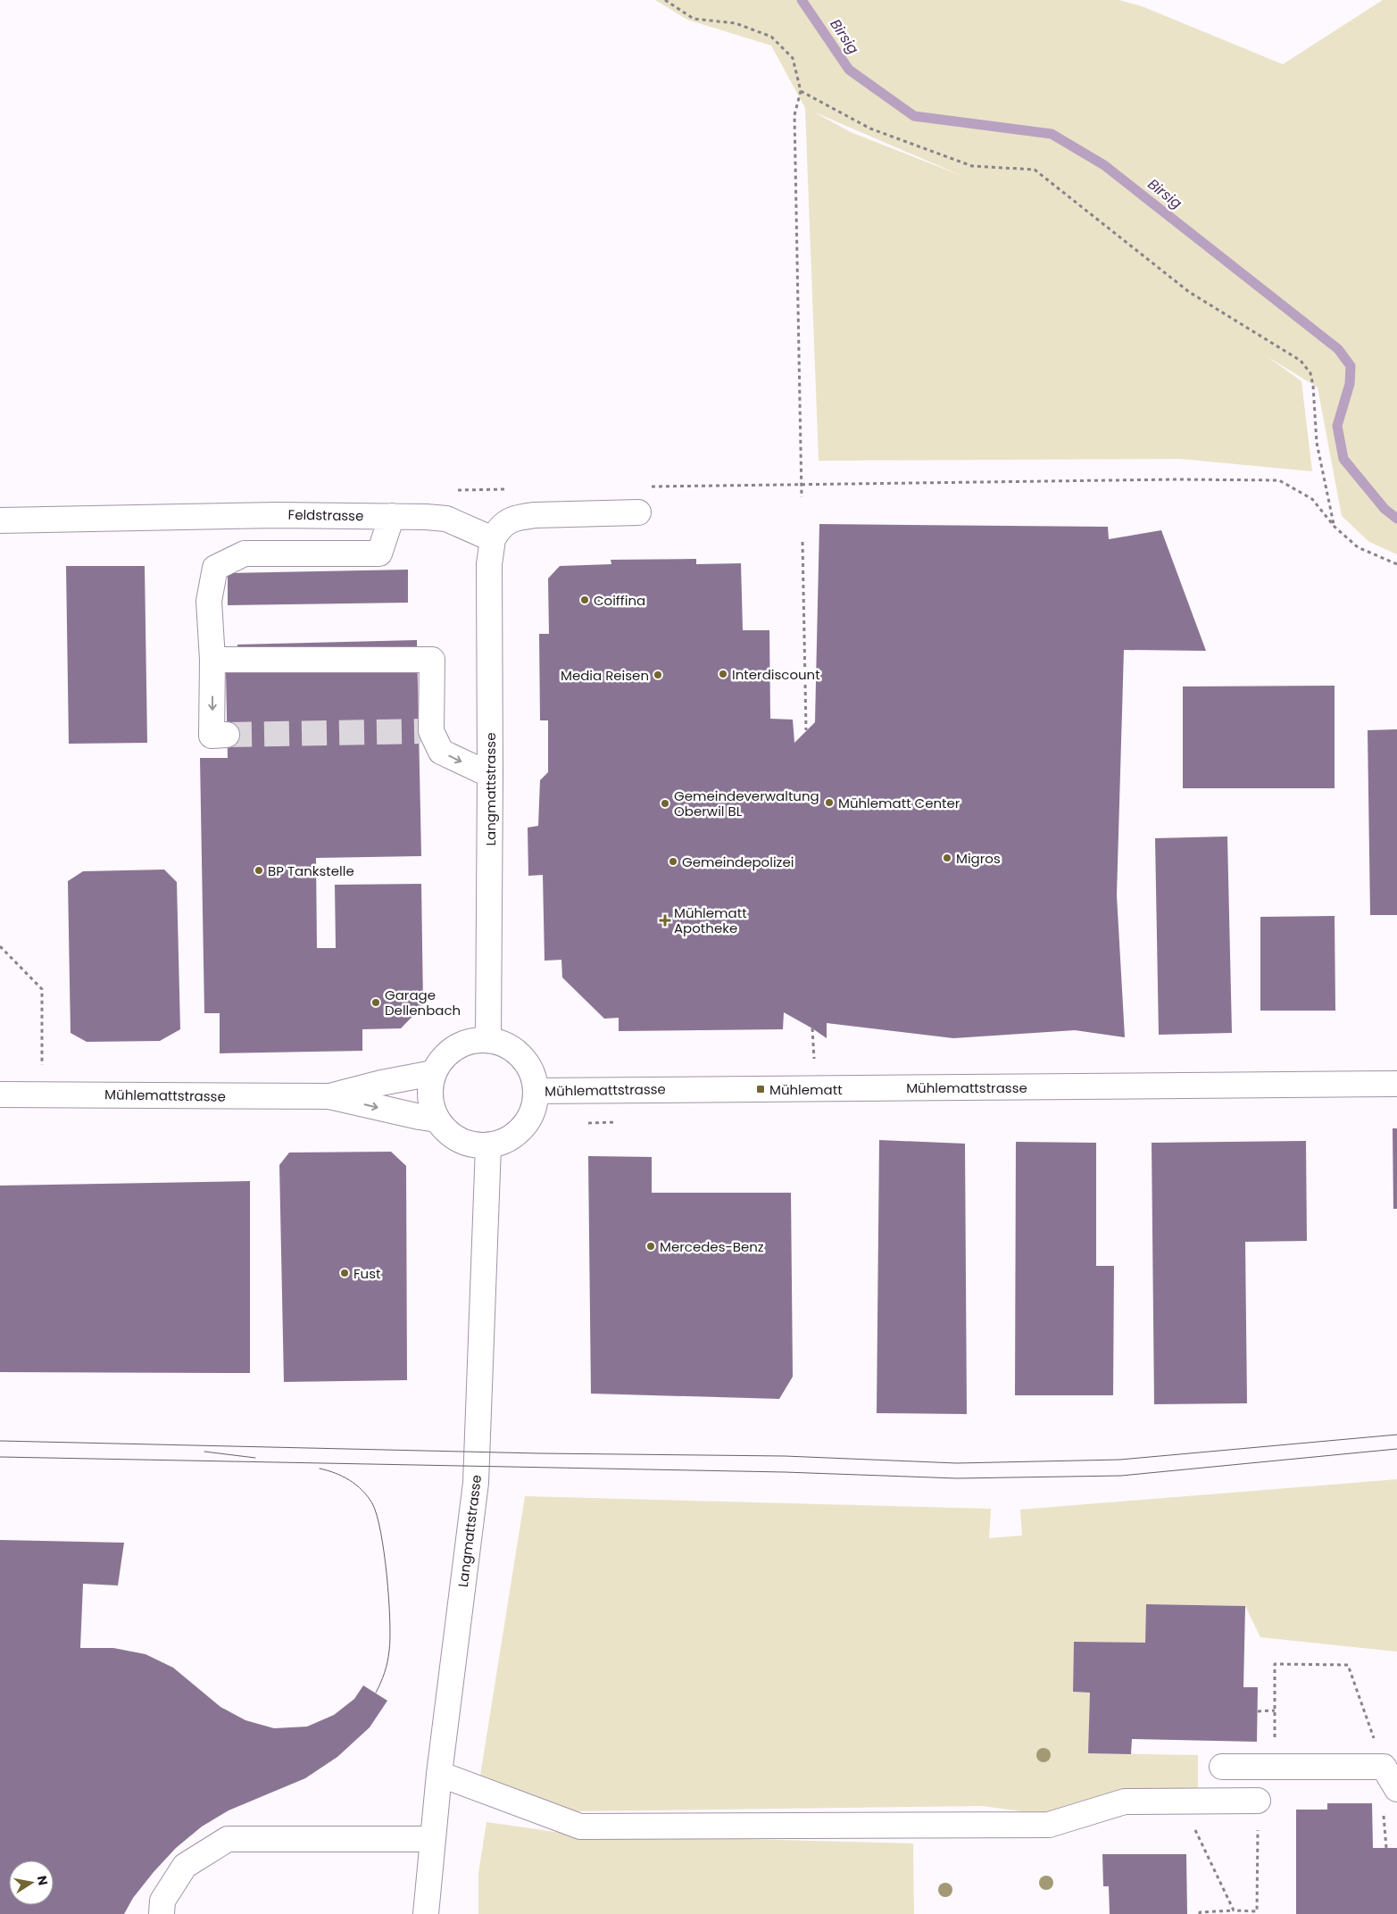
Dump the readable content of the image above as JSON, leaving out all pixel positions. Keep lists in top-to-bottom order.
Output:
{
  "streets": {
    "street": ["Feldstrasse", "Langmattstrasse", "Mühlemattstrasse"]
  },
  "crossings": [
    ["Feldstrasse", "Langmattstrasse"],
    ["Langmattstrasse", "Mühlemattstrasse"]
  ],
  "water": ["Birsig"],
  "places": {
    "other": [
      "Coiffina",
      "Interdiscount",
      "Media Reisen",
      "Mühlematt Center",
      "Gemeindeverwaltung Oberwil BL",
      "Migros",
      "Gemeindepolizei",
      "BP Tankstelle",
      "Garage Dellenbach",
      "Mercedes-Benz",
      "Fust"
    ],
    "health": ["Mühlematt Apotheke"],
    "transit": ["Mühlematt"]
  },
  "north": "right"
}
